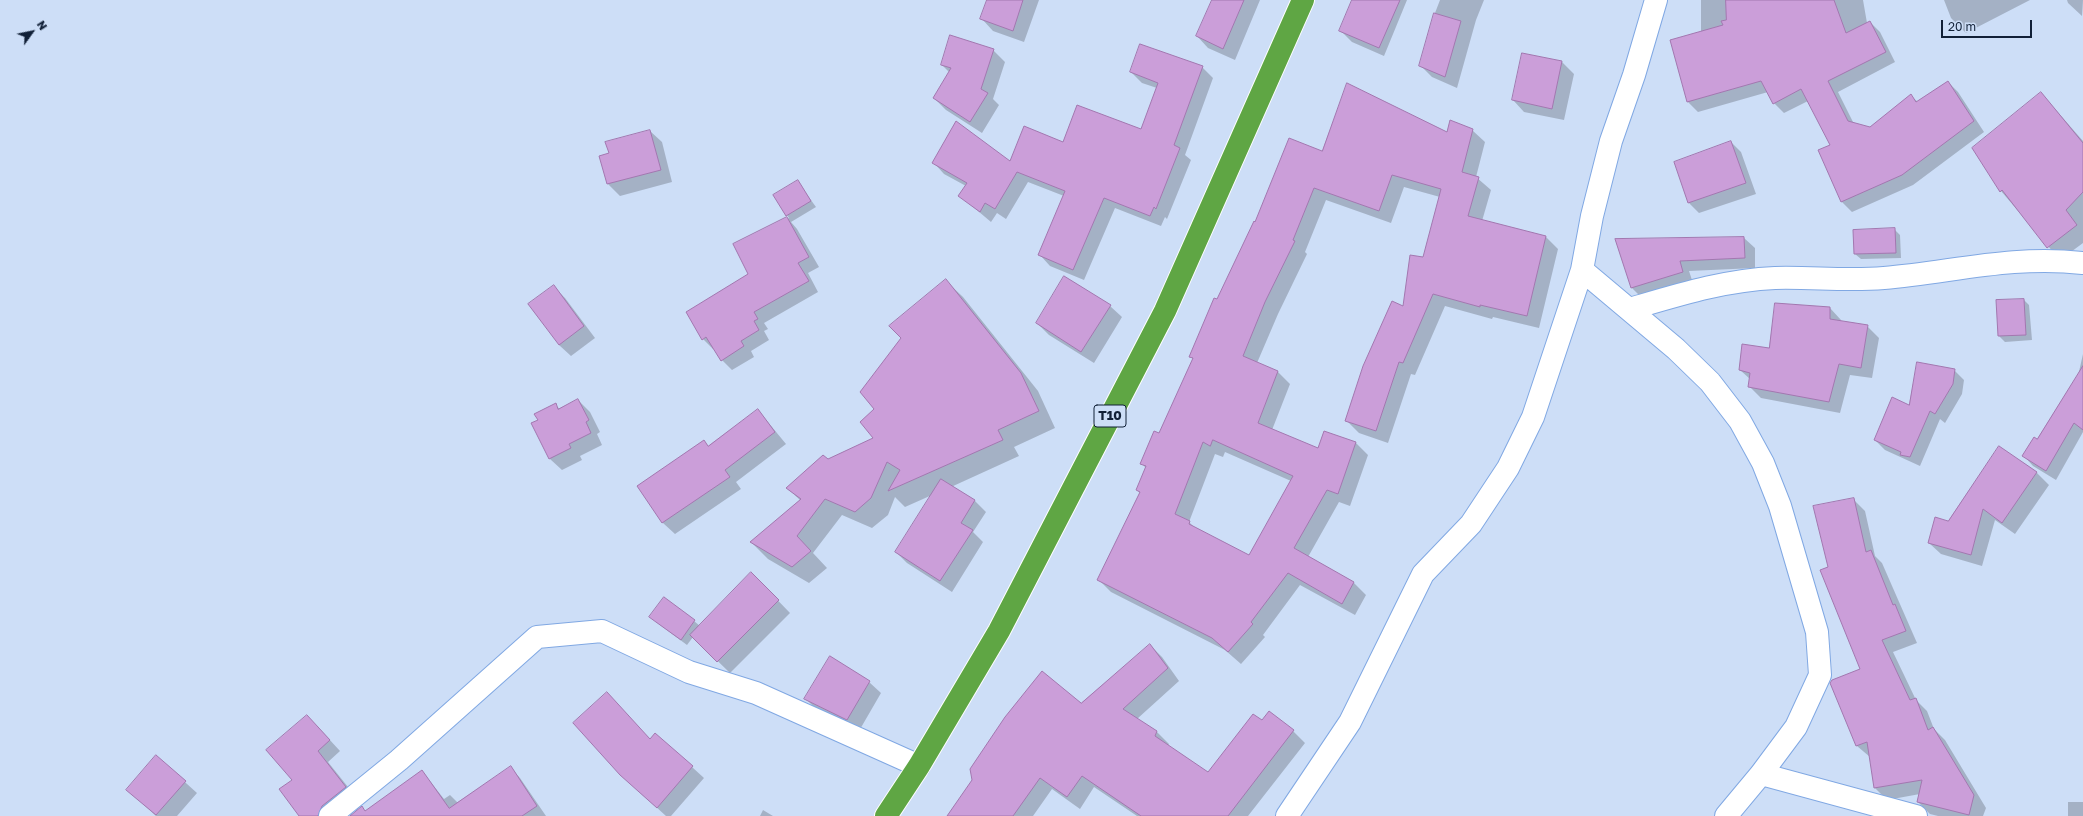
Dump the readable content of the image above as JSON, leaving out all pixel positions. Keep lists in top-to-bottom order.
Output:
{
  "streets": {
    "highway": ["T10"]
  },
  "scale_bar": "20 m",
  "north": "top right"
}
